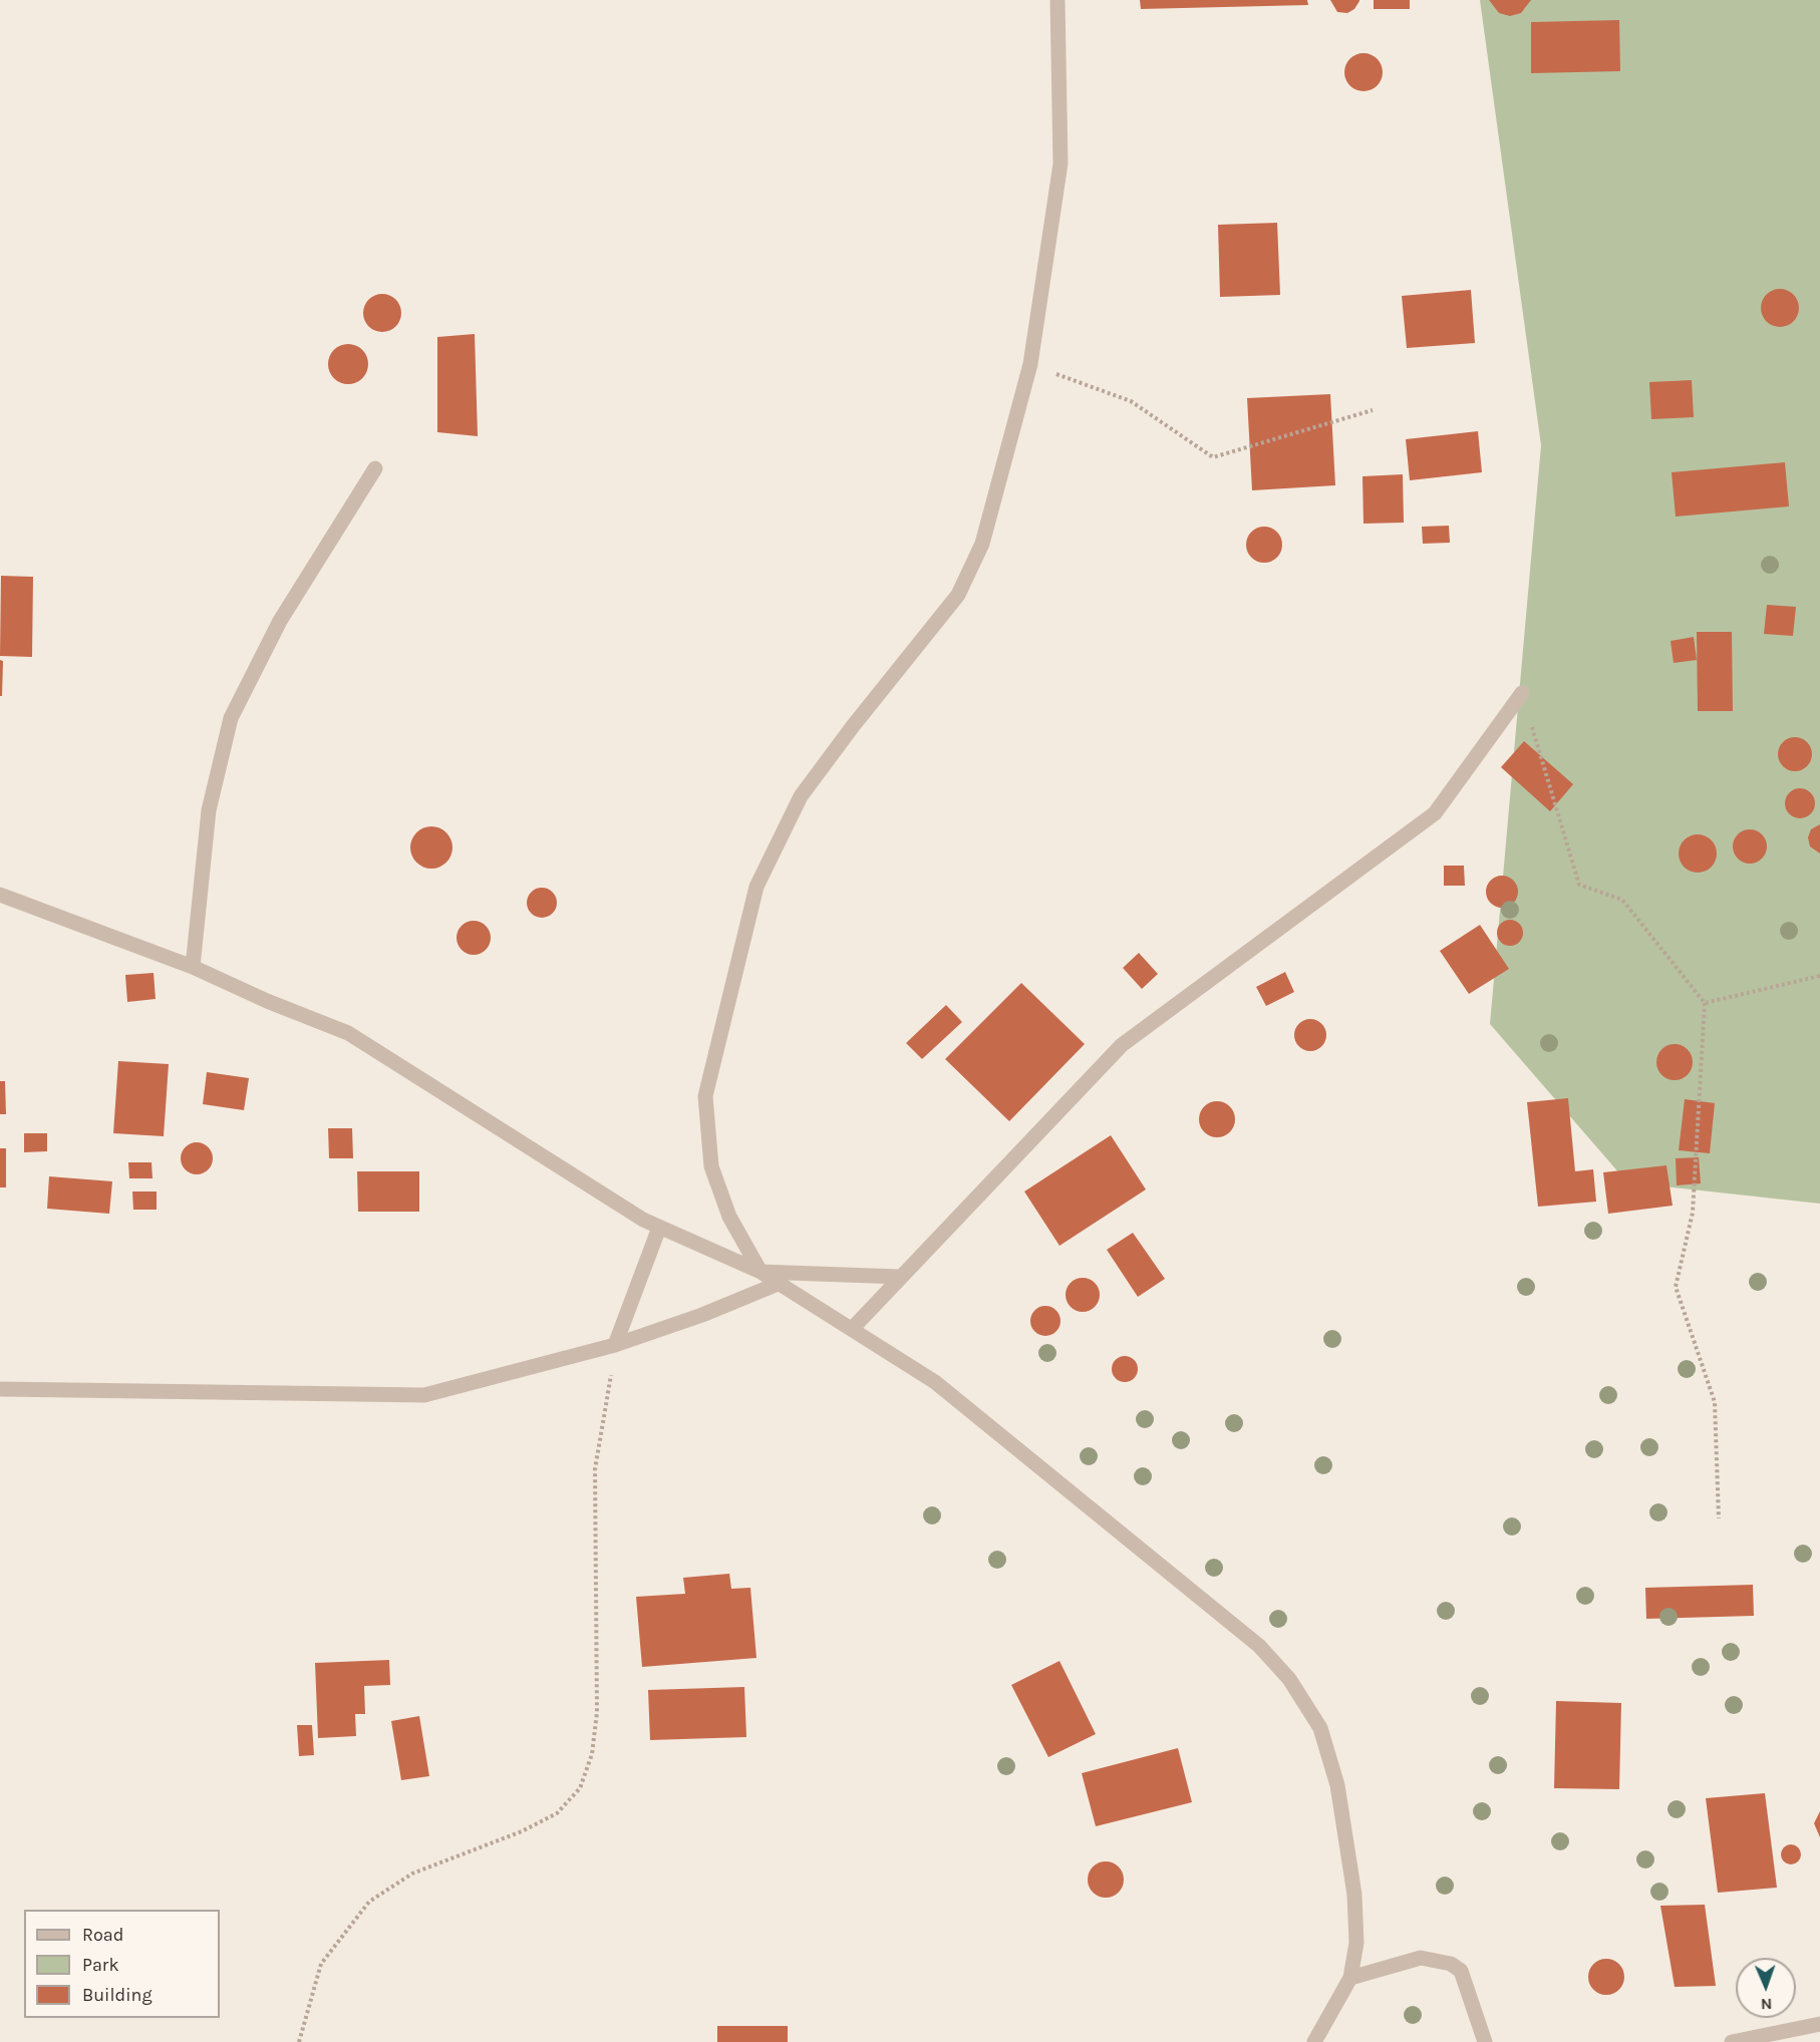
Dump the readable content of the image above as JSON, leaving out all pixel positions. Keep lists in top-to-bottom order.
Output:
{
  "legend": ["Road", "Park", "Building"],
  "north": "bottom"
}
